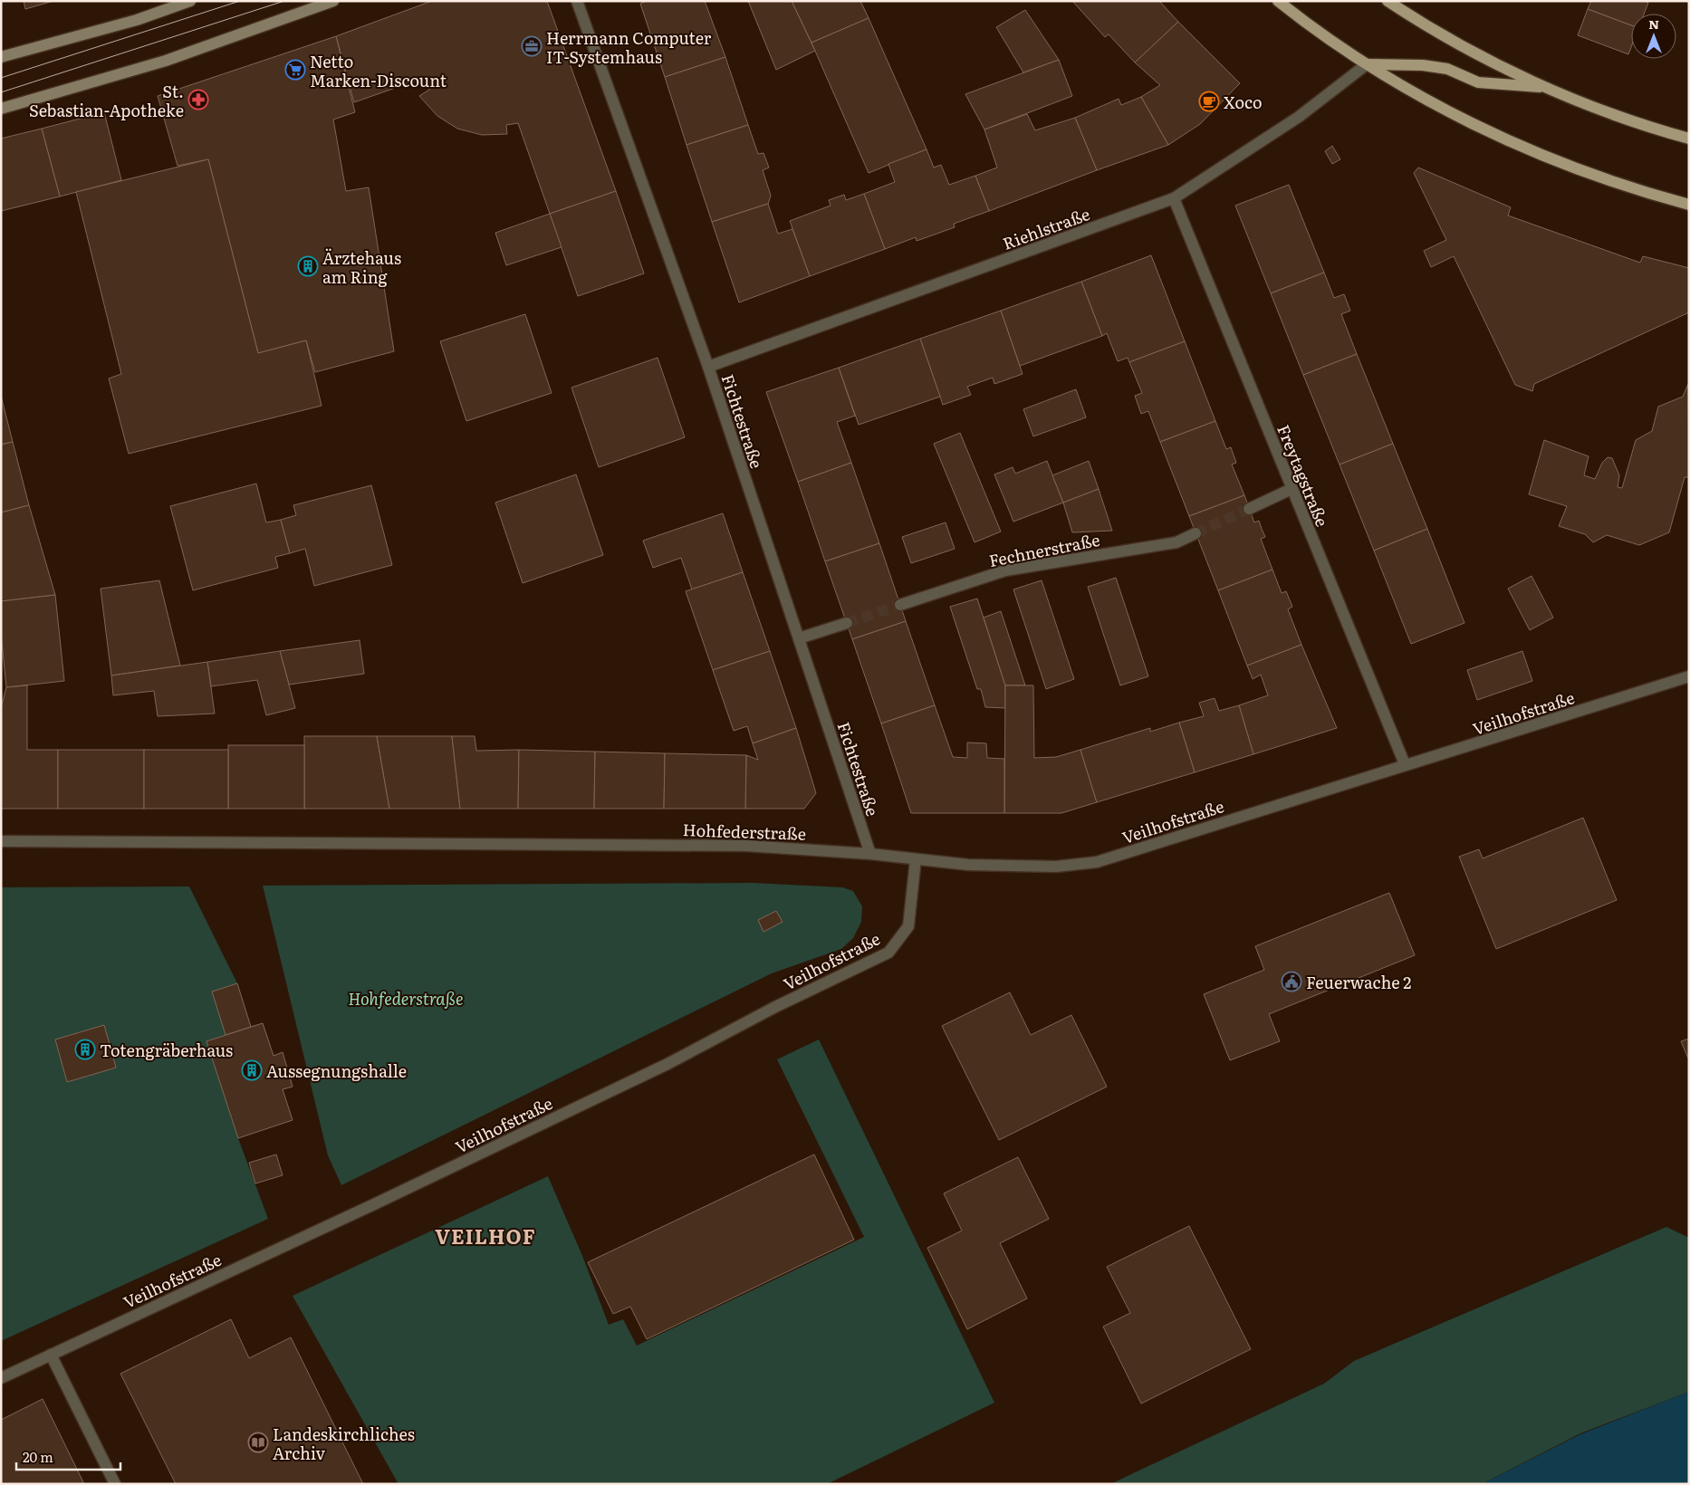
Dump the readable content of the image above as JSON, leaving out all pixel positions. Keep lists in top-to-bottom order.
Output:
{
  "streets": {
    "street": [
      "Riehlstraße",
      "Fichtestraße",
      "Freytagstraße",
      "Fechnerstraße",
      "Veilhofstraße",
      "Hohfederstraße"
    ]
  },
  "crossings": [
    ["Riehlstraße", "Fichtestraße"],
    ["Riehlstraße", "Freytagstraße"],
    ["Fichtestraße", "Hohfederstraße"],
    ["Freytagstraße", "Veilhofstraße"],
    ["Veilhofstraße", "Hohfederstraße"]
  ],
  "districts": ["VEILHOF"],
  "parks": ["Hohfederstraße"],
  "places": {
    "office": ["Herrmann Computer IT-Systemhaus"],
    "supermarket": ["Netto Marken-Discount"],
    "pharmacy": ["St. Sebastian-Apotheke"],
    "cafe": ["Xoco"],
    "building": ["Ärztehaus am Ring", "Totengräberhaus", "Aussegnungshalle"],
    "public building": ["Feuerwache 2"],
    "library": ["Landeskirchliches Archiv"]
  },
  "scale_bar": "20 m",
  "north": "top"
}
